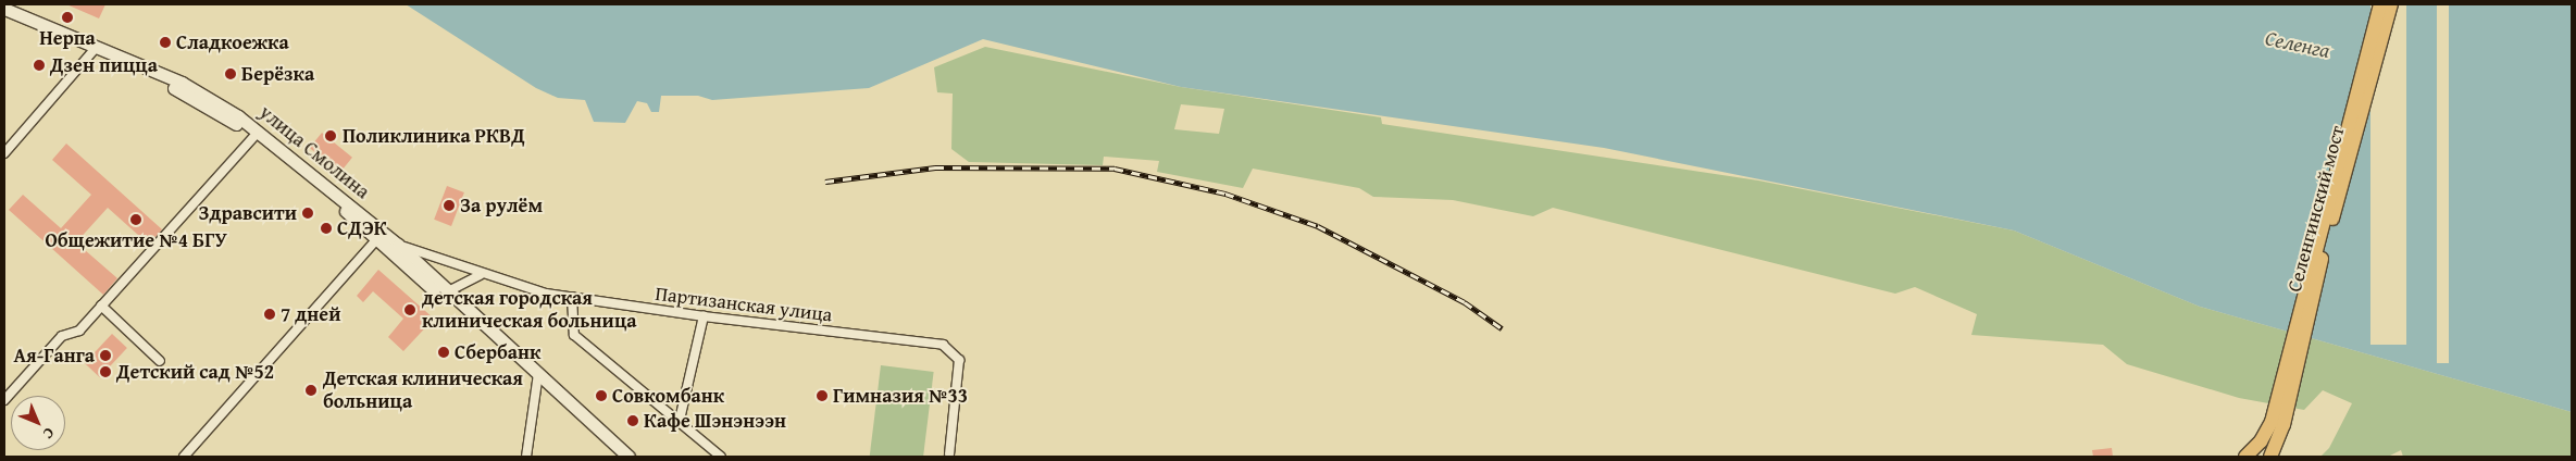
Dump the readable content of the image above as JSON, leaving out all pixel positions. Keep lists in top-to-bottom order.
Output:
{
  "streets": {
    "main road": ["улица Смолина", "Селенгинский мост"],
    "street": ["Партизанская улица"]
  },
  "crossings": [
    ["улица Смолина", "Партизанская улица"]
  ],
  "water": ["Селенга"],
  "places": [
    "Нерпа",
    "Сладкоежка",
    "Дзен пицца",
    "Берёзка",
    "Поликлиника РКВД",
    "За рулём",
    "Здравсити",
    "Общежитие №4 БГУ",
    "СДЭК",
    "детская городская клиническая больница",
    "7 дней",
    "Сбербанк",
    "Ая-Ганга",
    "Детский сад №52",
    "Детская клиническая больница",
    "Совкомбанк",
    "Гимназия №33",
    "Кафе Шэнэнээн"
  ],
  "north": "bottom right"
}
